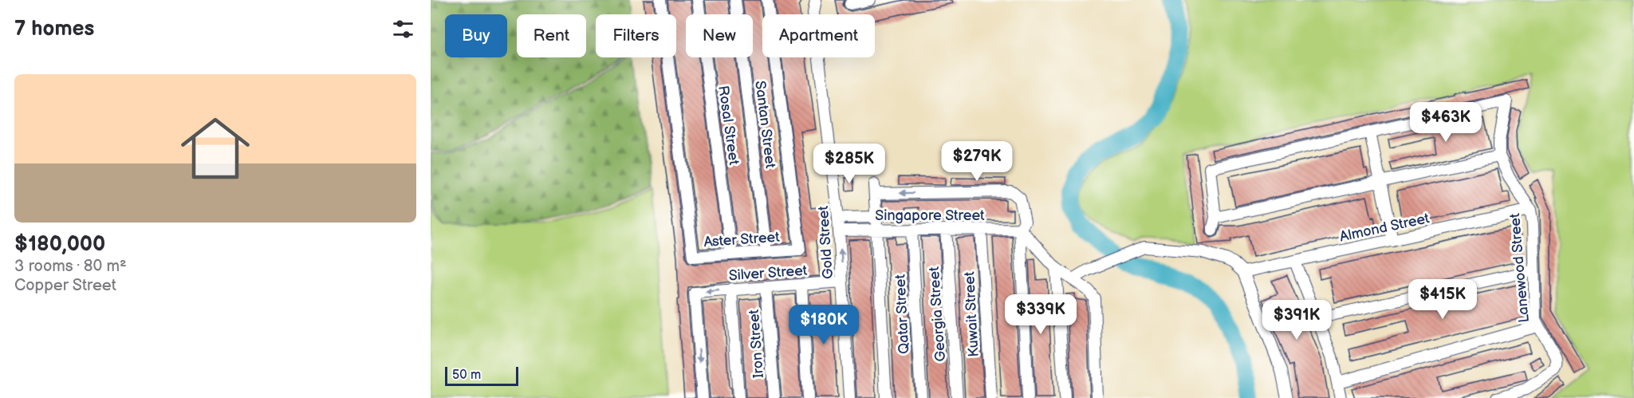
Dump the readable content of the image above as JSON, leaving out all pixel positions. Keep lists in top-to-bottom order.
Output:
{
  "streets": {
    "street": [
      "Santan Street",
      "Rosal Street",
      "Singapore Street",
      "Almond Street",
      "Aster Street",
      "Gold Street",
      "Lanewood Street",
      "Silver Street",
      "Qatar Street",
      "Georgia Street",
      "Kuwait Street",
      "Iron Street"
    ]
  },
  "crossings": [
    ["Santan Street", "Aster Street"],
    ["Rosal Street", "Aster Street"],
    ["Singapore Street", "Gold Street"],
    ["Singapore Street", "Qatar Street"],
    ["Singapore Street", "Georgia Street"],
    ["Singapore Street", "Kuwait Street"],
    ["Almond Street", "Lanewood Street"],
    ["Gold Street", "Silver Street"],
    ["Silver Street", "Iron Street"]
  ],
  "scale_bar": "50 m",
  "page": {
    "heading": "7 homes",
    "chip": [
      "Buy",
      "Rent",
      "Filters",
      "New",
      "Apartment"
    ],
    "list": [
      {
        "name": "$180,000",
        "note": "3 rooms · 80 m² · Copper Street"
      }
    ],
    "price": [
      "$463K",
      "$279K",
      "$285K",
      "$415K",
      "$339K",
      "$391K",
      "$180K"
    ],
    "scale": "50 m"
  }
}
